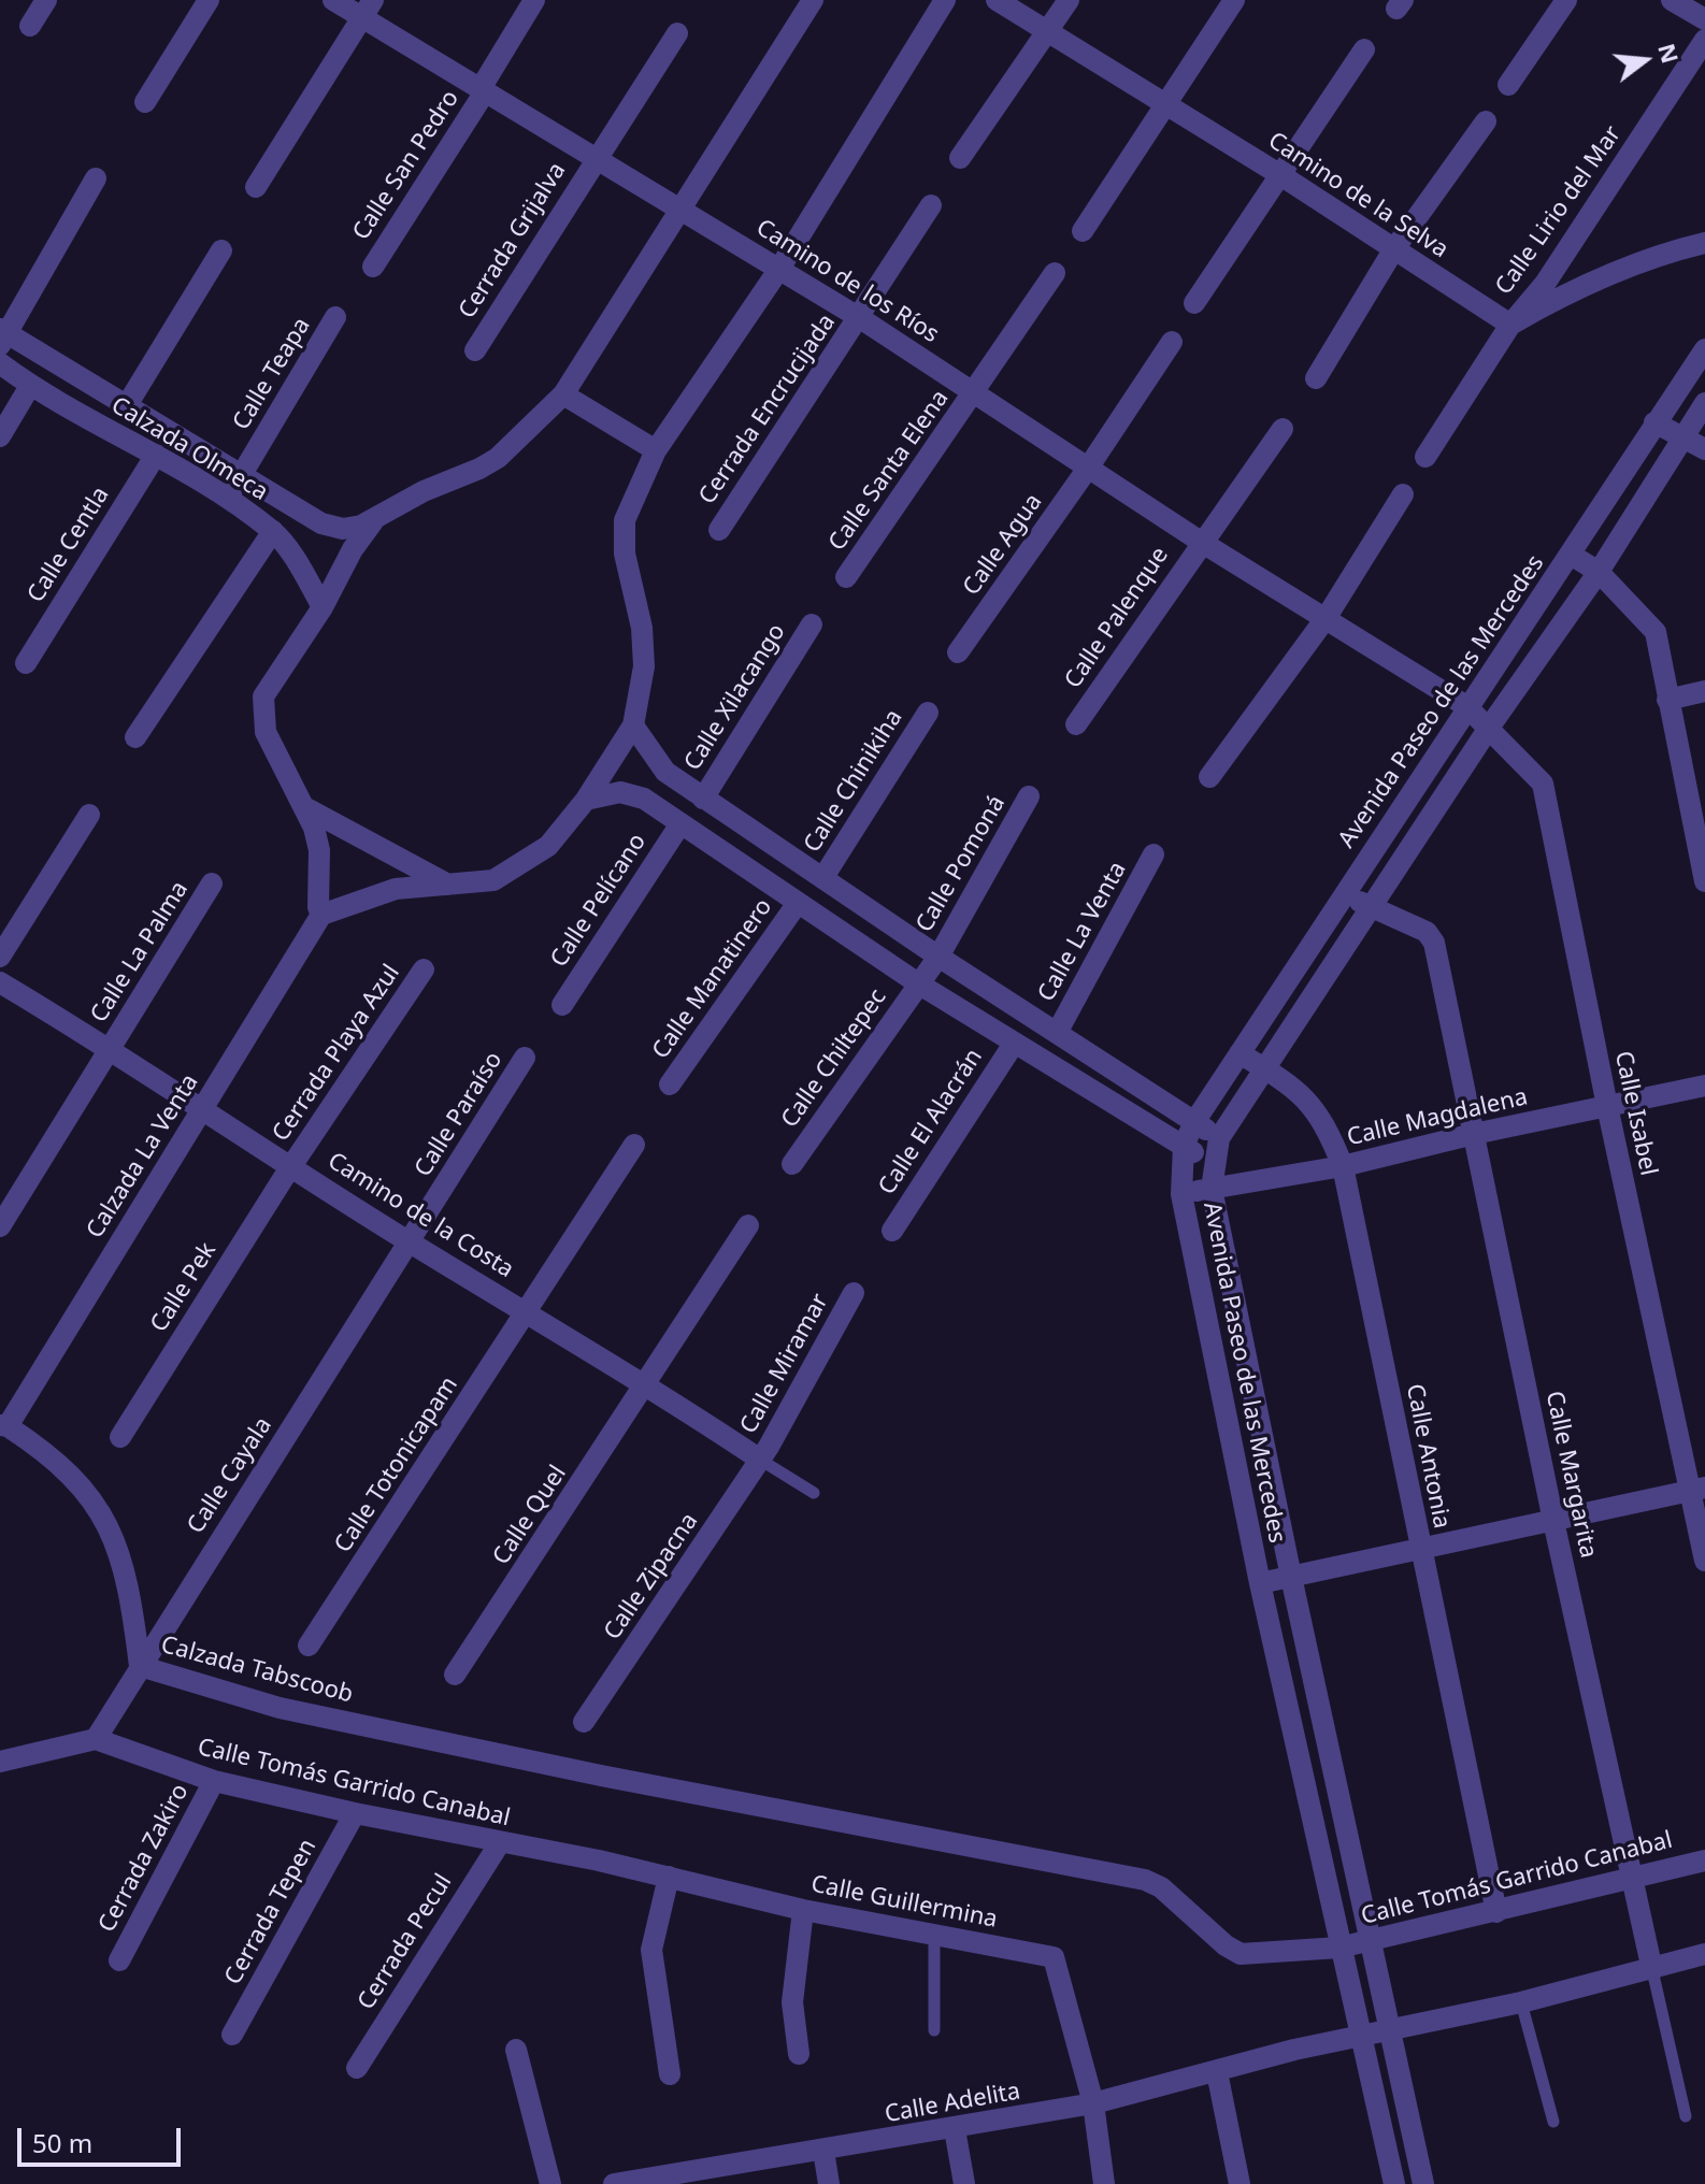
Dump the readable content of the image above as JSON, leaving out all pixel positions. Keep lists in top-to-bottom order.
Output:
{
  "streets": {
    "street": [
      "Calle San Pedro",
      "Camino de la Selva",
      "Calle Lirio del Mar",
      "Cerrada Grijalva",
      "Camino de los Ríos",
      "Calle Teapa",
      "Cerrada Encrucijada",
      "Calzada Olmeca",
      "Calle Santa Elena",
      "Calle Centla",
      "Calle Agua",
      "Calle Palenque",
      "Calle Xilacango",
      "Avenida Paseo de las Mercedes",
      "Calle Chinikiha",
      "Calle Pomoná",
      "Calle Pelícano",
      "Calle La Venta",
      "Calle La Palma",
      "Calle Manatinero",
      "Cerrada Playa Azul",
      "Calle Chiltepec",
      "Calle Isabel",
      "Calle Paraíso",
      "Calle Magdalena",
      "Calle El Alacrán",
      "Calzada La Venta",
      "Camino de la Costa",
      "Calle Pek",
      "Calle Miramar",
      "Calle Antonia",
      "Calle Totonicapam",
      "Calle Margarita",
      "Calle Cayala",
      "Calle Quel",
      "Calle Zipacna",
      "Calzada Tabscoob",
      "Calle Tomás Garrido Canabal",
      "Cerrada Zakiro",
      "Calle Guillermina",
      "Cerrada Tepen",
      "Cerrada Pecul",
      "Calle Adelita"
    ]
  },
  "crossings": [
    ["Calle San Pedro", "Camino de los Ríos"],
    ["Camino de la Selva", "Calle Lirio del Mar"],
    ["Cerrada Grijalva", "Camino de los Ríos"],
    ["Camino de los Ríos", "Cerrada Encrucijada"],
    ["Camino de los Ríos", "Calle Santa Elena"],
    ["Camino de los Ríos", "Calle Agua"],
    ["Camino de los Ríos", "Calle Palenque"],
    ["Camino de los Ríos", "Avenida Paseo de las Mercedes"],
    ["Camino de los Ríos", "Calle Isabel"],
    ["Calle Teapa", "Calzada Olmeca"],
    ["Calzada Olmeca", "Calle Centla"],
    ["Avenida Paseo de las Mercedes", "Calle Isabel"],
    ["Avenida Paseo de las Mercedes", "Calle Magdalena"],
    ["Avenida Paseo de las Mercedes", "Calle Antonia"],
    ["Avenida Paseo de las Mercedes", "Calle Margarita"],
    ["Avenida Paseo de las Mercedes", "Calzada Tabscoob"],
    ["Avenida Paseo de las Mercedes", "Calle Tomás Garrido Canabal"],
    ["Avenida Paseo de las Mercedes", "Calle Adelita"],
    ["Calle Pomoná", "Calle Chiltepec"],
    ["Calle La Palma", "Camino de la Costa"],
    ["Cerrada Playa Azul", "Camino de la Costa"],
    ["Cerrada Playa Azul", "Calle Pek"],
    ["Calle Isabel", "Calle Magdalena"],
    ["Calle Paraíso", "Camino de la Costa"],
    ["Calle Paraíso", "Calle Cayala"],
    ["Calle Magdalena", "Calle Antonia"],
    ["Calle Magdalena", "Calle Margarita"],
    ["Calzada La Venta", "Camino de la Costa"],
    ["Calzada La Venta", "Calzada Tabscoob"],
    ["Camino de la Costa", "Calle Pek"],
    ["Camino de la Costa", "Calle Miramar"],
    ["Camino de la Costa", "Calle Totonicapam"],
    ["Camino de la Costa", "Calle Cayala"],
    ["Camino de la Costa", "Calle Quel"],
    ["Camino de la Costa", "Calle Zipacna"],
    ["Calle Miramar", "Calle Zipacna"],
    ["Calle Antonia", "Calle Tomás Garrido Canabal"],
    ["Calle Margarita", "Calle Tomás Garrido Canabal"],
    ["Calle Cayala", "Calzada Tabscoob"],
    ["Calle Cayala", "Calle Tomás Garrido Canabal"],
    ["Calzada Tabscoob", "Calle Tomás Garrido Canabal"],
    ["Calle Tomás Garrido Canabal", "Cerrada Zakiro"],
    ["Calle Tomás Garrido Canabal", "Calle Guillermina"],
    ["Calle Tomás Garrido Canabal", "Cerrada Tepen"],
    ["Calle Tomás Garrido Canabal", "Cerrada Pecul"],
    ["Calle Guillermina", "Calle Adelita"]
  ],
  "scale_bar": "50 m",
  "north": "right"
}
